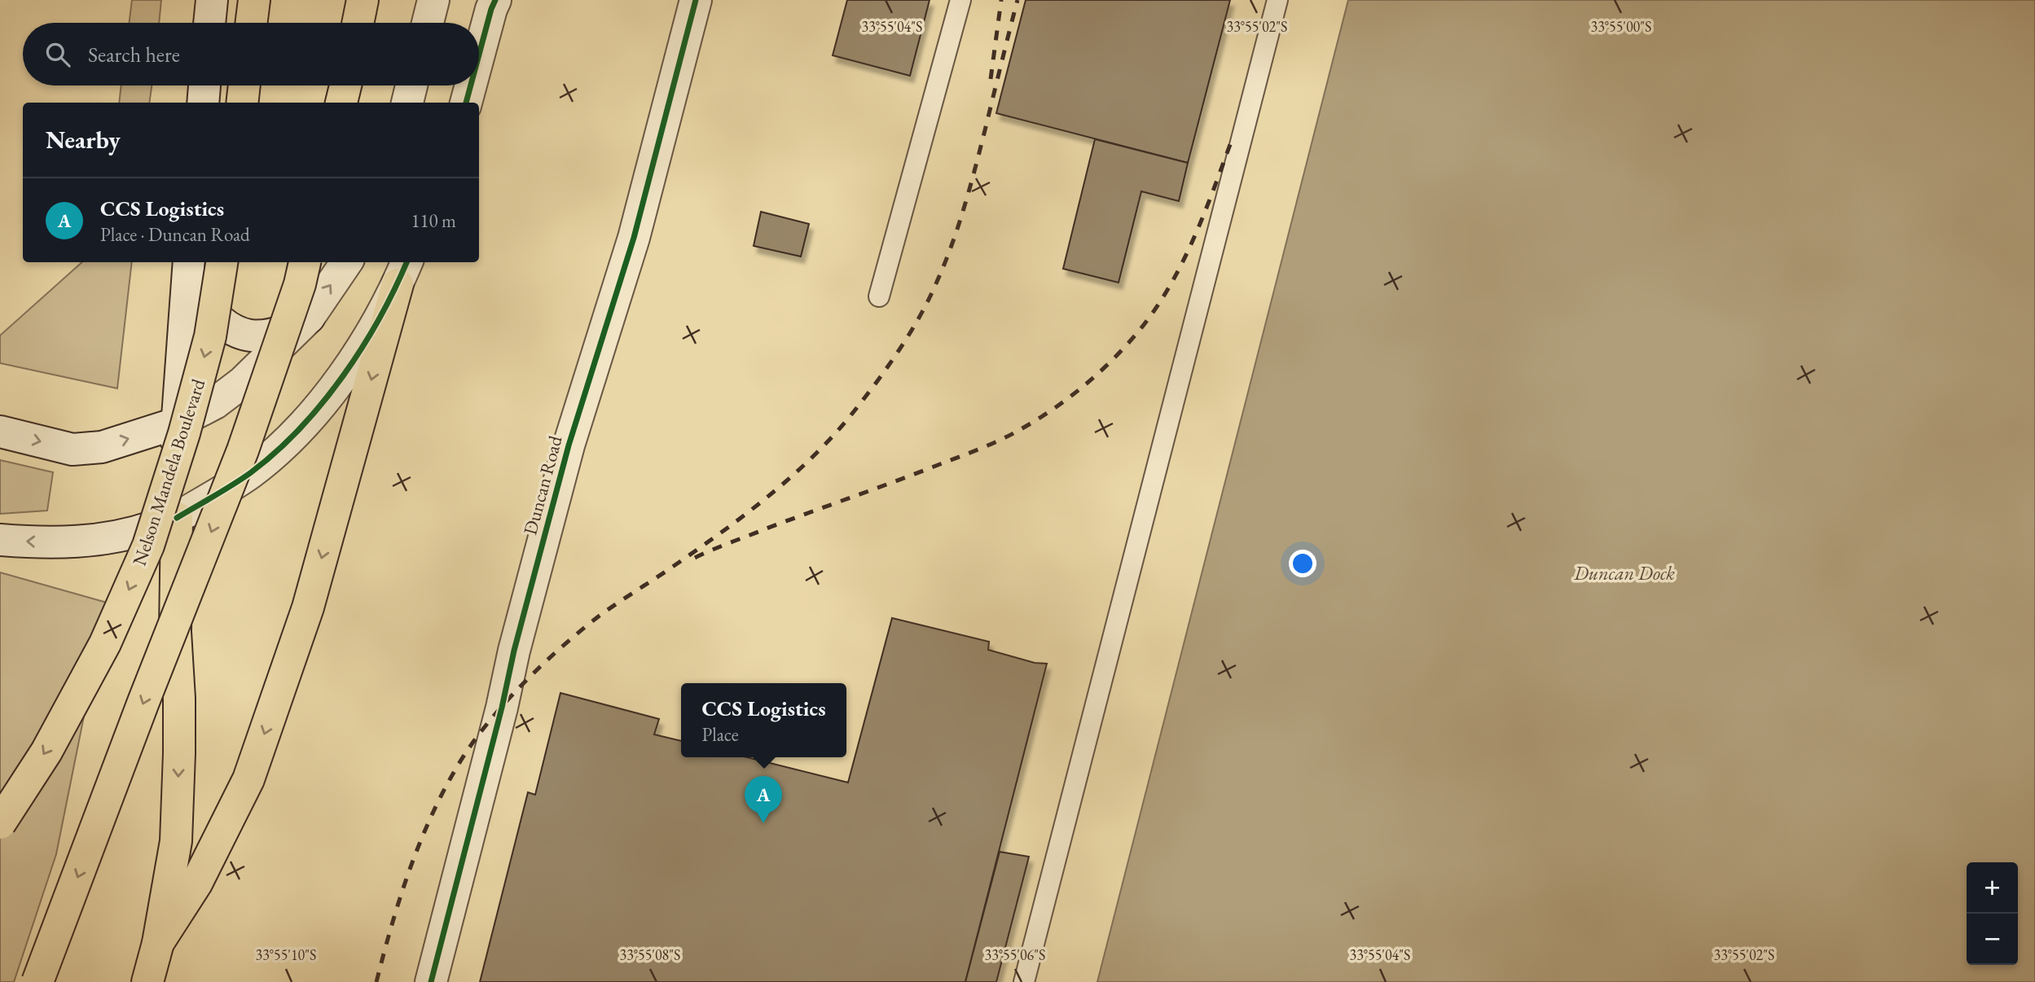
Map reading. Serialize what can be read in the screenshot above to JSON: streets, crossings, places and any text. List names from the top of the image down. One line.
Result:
{"streets":{"highway":["Nelson Mandela Boulevard"],"street":["Duncan Road"]},"water":["Duncan Dock"],"page":{"search":"Search here","heading":"Nearby","list":[{"mark":"A","name":"CCS Logistics","note":"Place · Duncan Road","value":"110 m"}],"popup":["CCS Logistics","Place"],"pins":"A","map_buttons":["+","−"]},"coordinates":["33°55'04\"S","33°55'02\"S","33°55'00\"S","33°55'10\"S","33°55'08\"S","33°55'06\"S"]}
